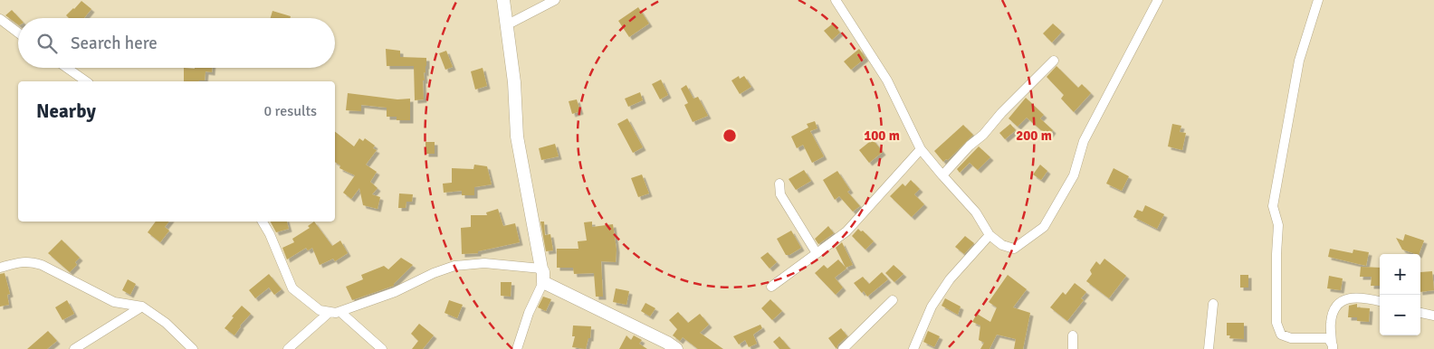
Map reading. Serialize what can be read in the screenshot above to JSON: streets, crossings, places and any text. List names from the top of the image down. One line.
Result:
{"page":{"search":"Search here","heading":["Nearby","0 results"],"map_buttons":["+","−"]},"rings":["100 m","200 m"]}
